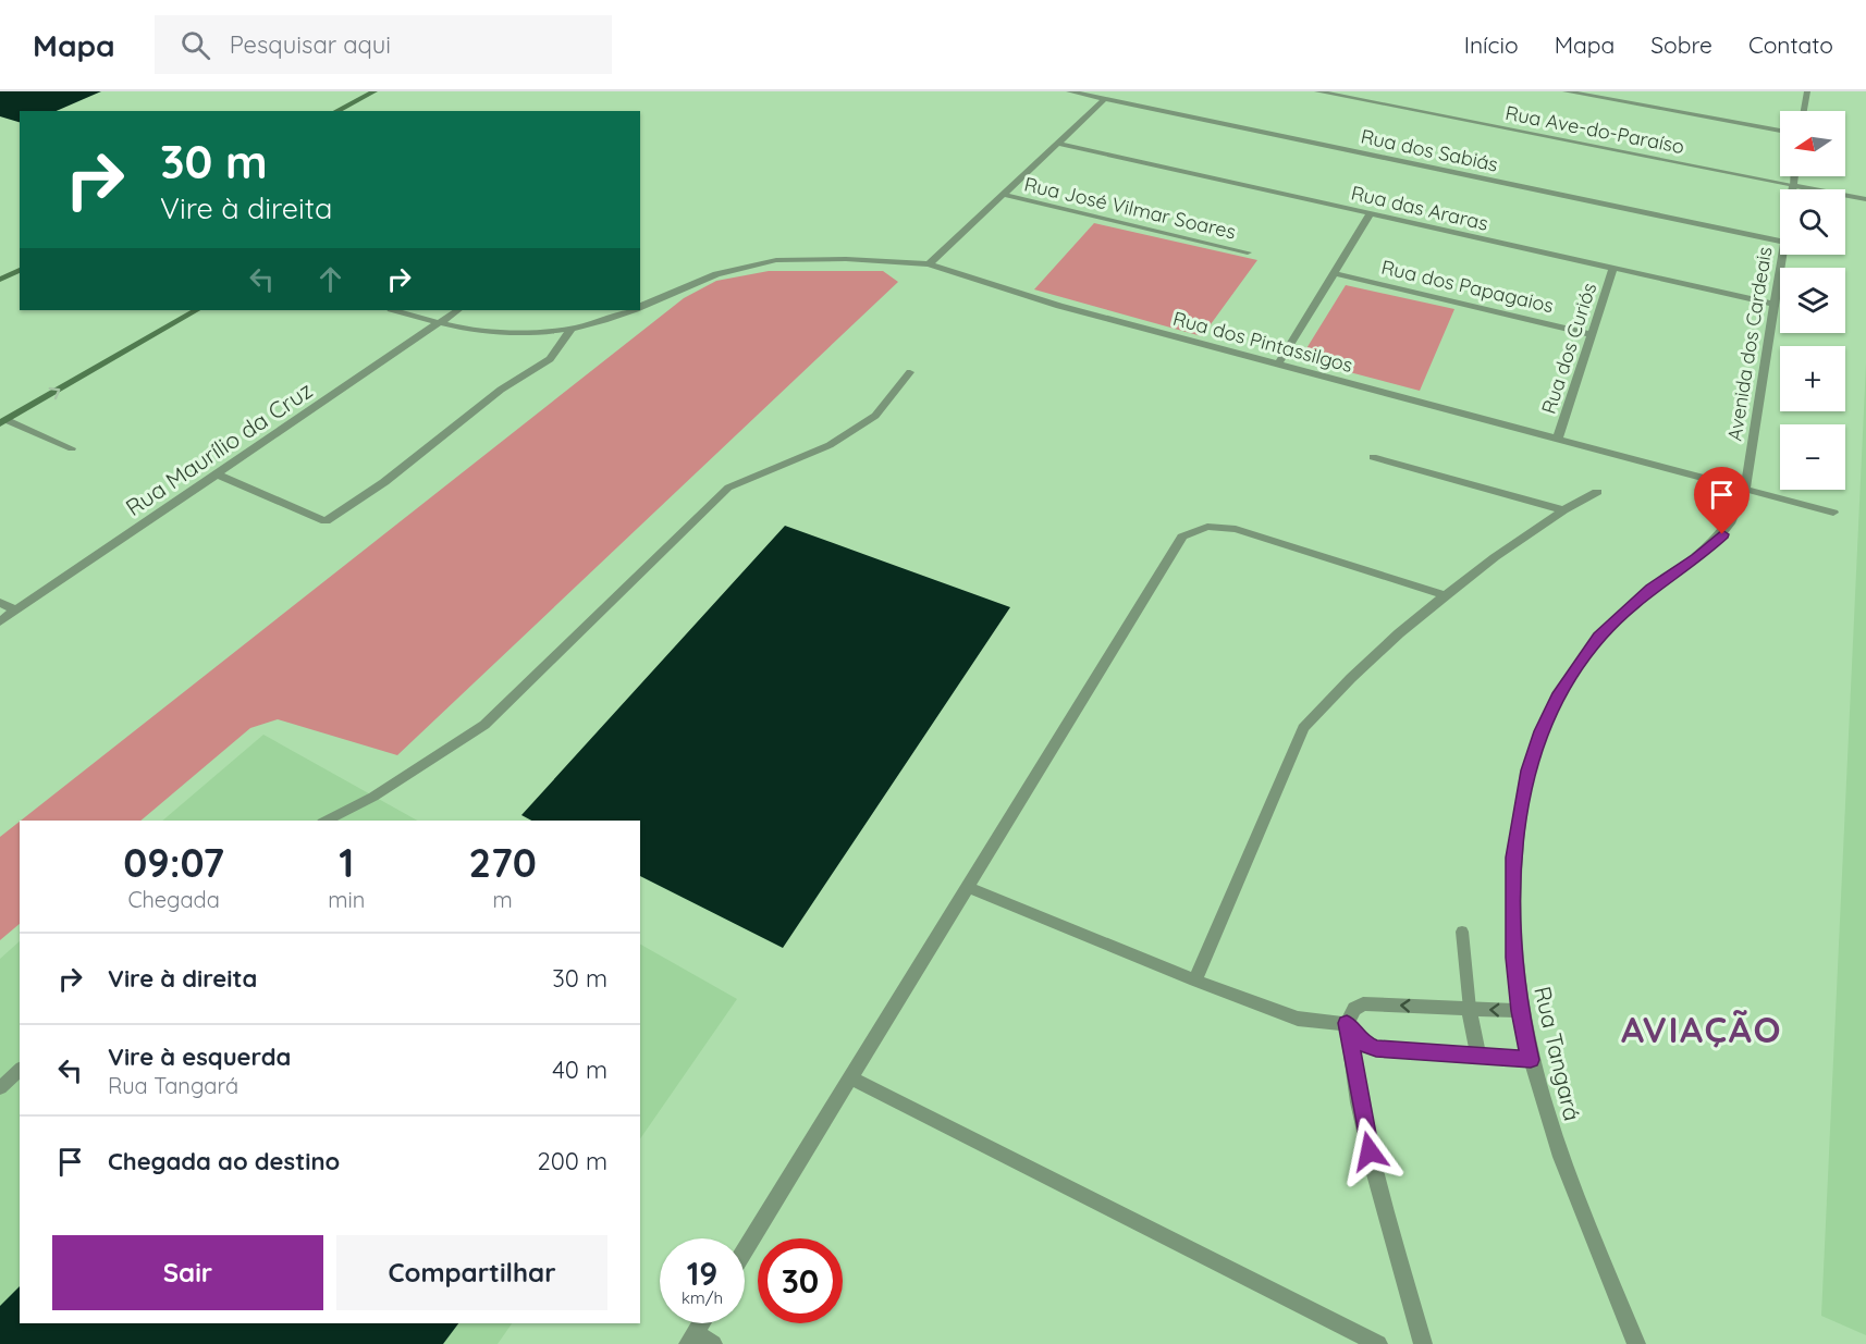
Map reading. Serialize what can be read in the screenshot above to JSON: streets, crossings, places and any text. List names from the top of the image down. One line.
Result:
{"streets":{"street":["Rua Ave-do-Paraíso","Rua dos Sabiás","Rua José Vilmar Soares","Rua das Araras","Rua dos Papagaios","Rua dos Pintassilgos","Avenida dos Cardeais","Rua dos Curiós","Rua Maurílio da Cruz","Rua Tangará"]},"crossings":[["Rua Ave-do-Paraíso","Avenida dos Cardeais"],["Rua das Araras","Avenida dos Cardeais"],["Rua das Araras","Rua dos Curiós"],["Rua dos Papagaios","Rua dos Curiós"],["Rua dos Pintassilgos","Avenida dos Cardeais"],["Rua dos Pintassilgos","Rua dos Curiós"],["Rua dos Pintassilgos","Rua Maurílio da Cruz"],["Rua dos Pintassilgos","Rua Tangará"],["Avenida dos Cardeais","Rua Tangará"]],"districts":["AVIAÇÃO"],"north":"left","page":{"header":"Mapa","search":"Pesquisar aqui","nav":["Início","Mapa","Sobre","Contato"],"map_buttons":["+","−"],"turn":["30 m","Vire à direita"],"eta":["09:07","Chegada","1","min","270","m"],"list":[{"name":"Vire à direita","value":"30 m"},{"name":"Vire à esquerda","note":"Rua Tangará","value":"40 m"},{"name":"Chegada ao destino","value":"200 m"}],"buttons":["Sair","Compartilhar"],"speed":"19 km/h","limit":"30"}}
